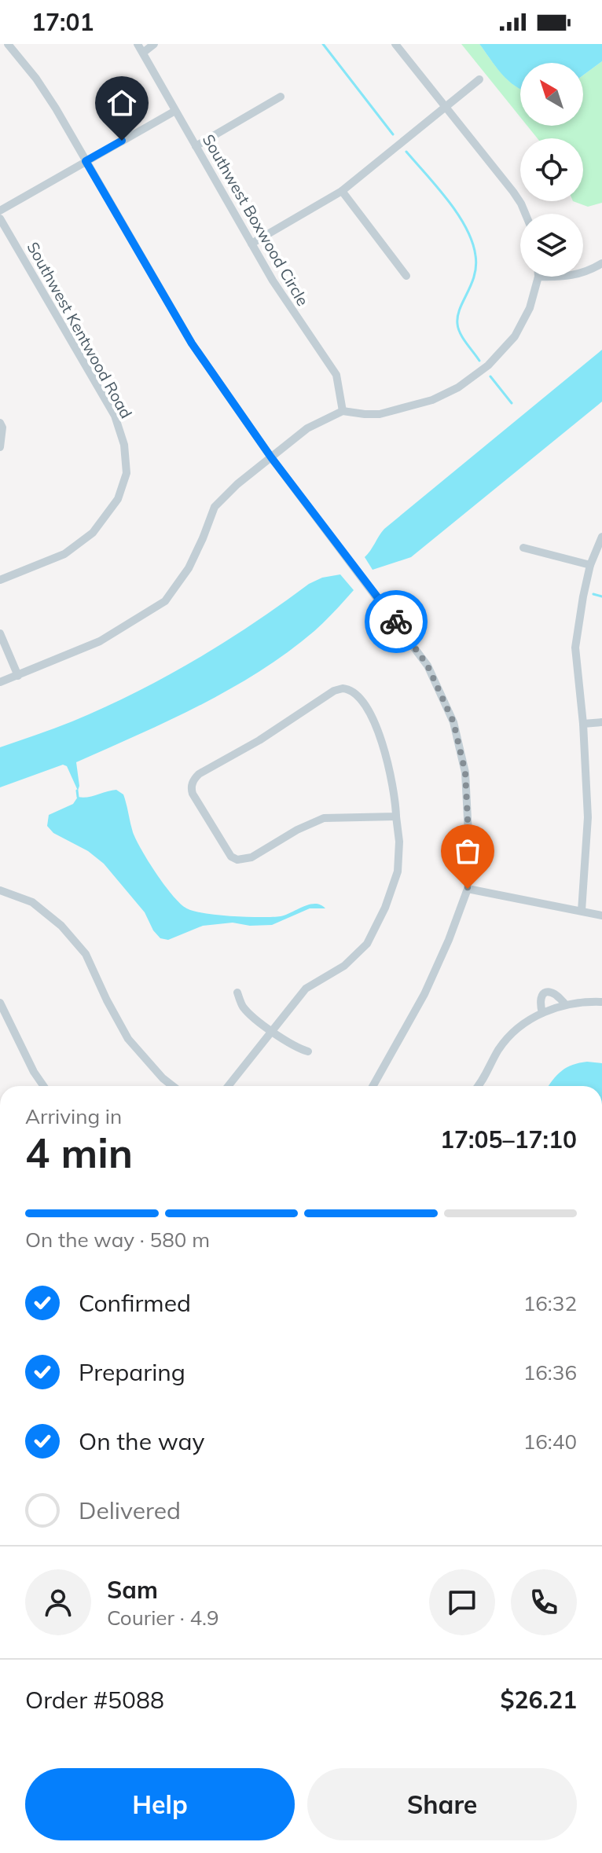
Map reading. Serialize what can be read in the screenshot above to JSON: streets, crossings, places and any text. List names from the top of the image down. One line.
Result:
{"streets":{"street":["Southwest Boxwood Circle","Southwest Kentwood Road"]},"north":"top left","page":{"status":"17:01","heading":["4 min","Arriving in","17:05–17:10"],"panel":["Sam","Courier · 4.9","Order #5088","$26.21"],"bar":"On the way · 580 m","list":[["Confirmed","16:32"],["Preparing","16:36"],["On the way","16:40"],"Delivered"],"buttons":["Help","Share"]}}
